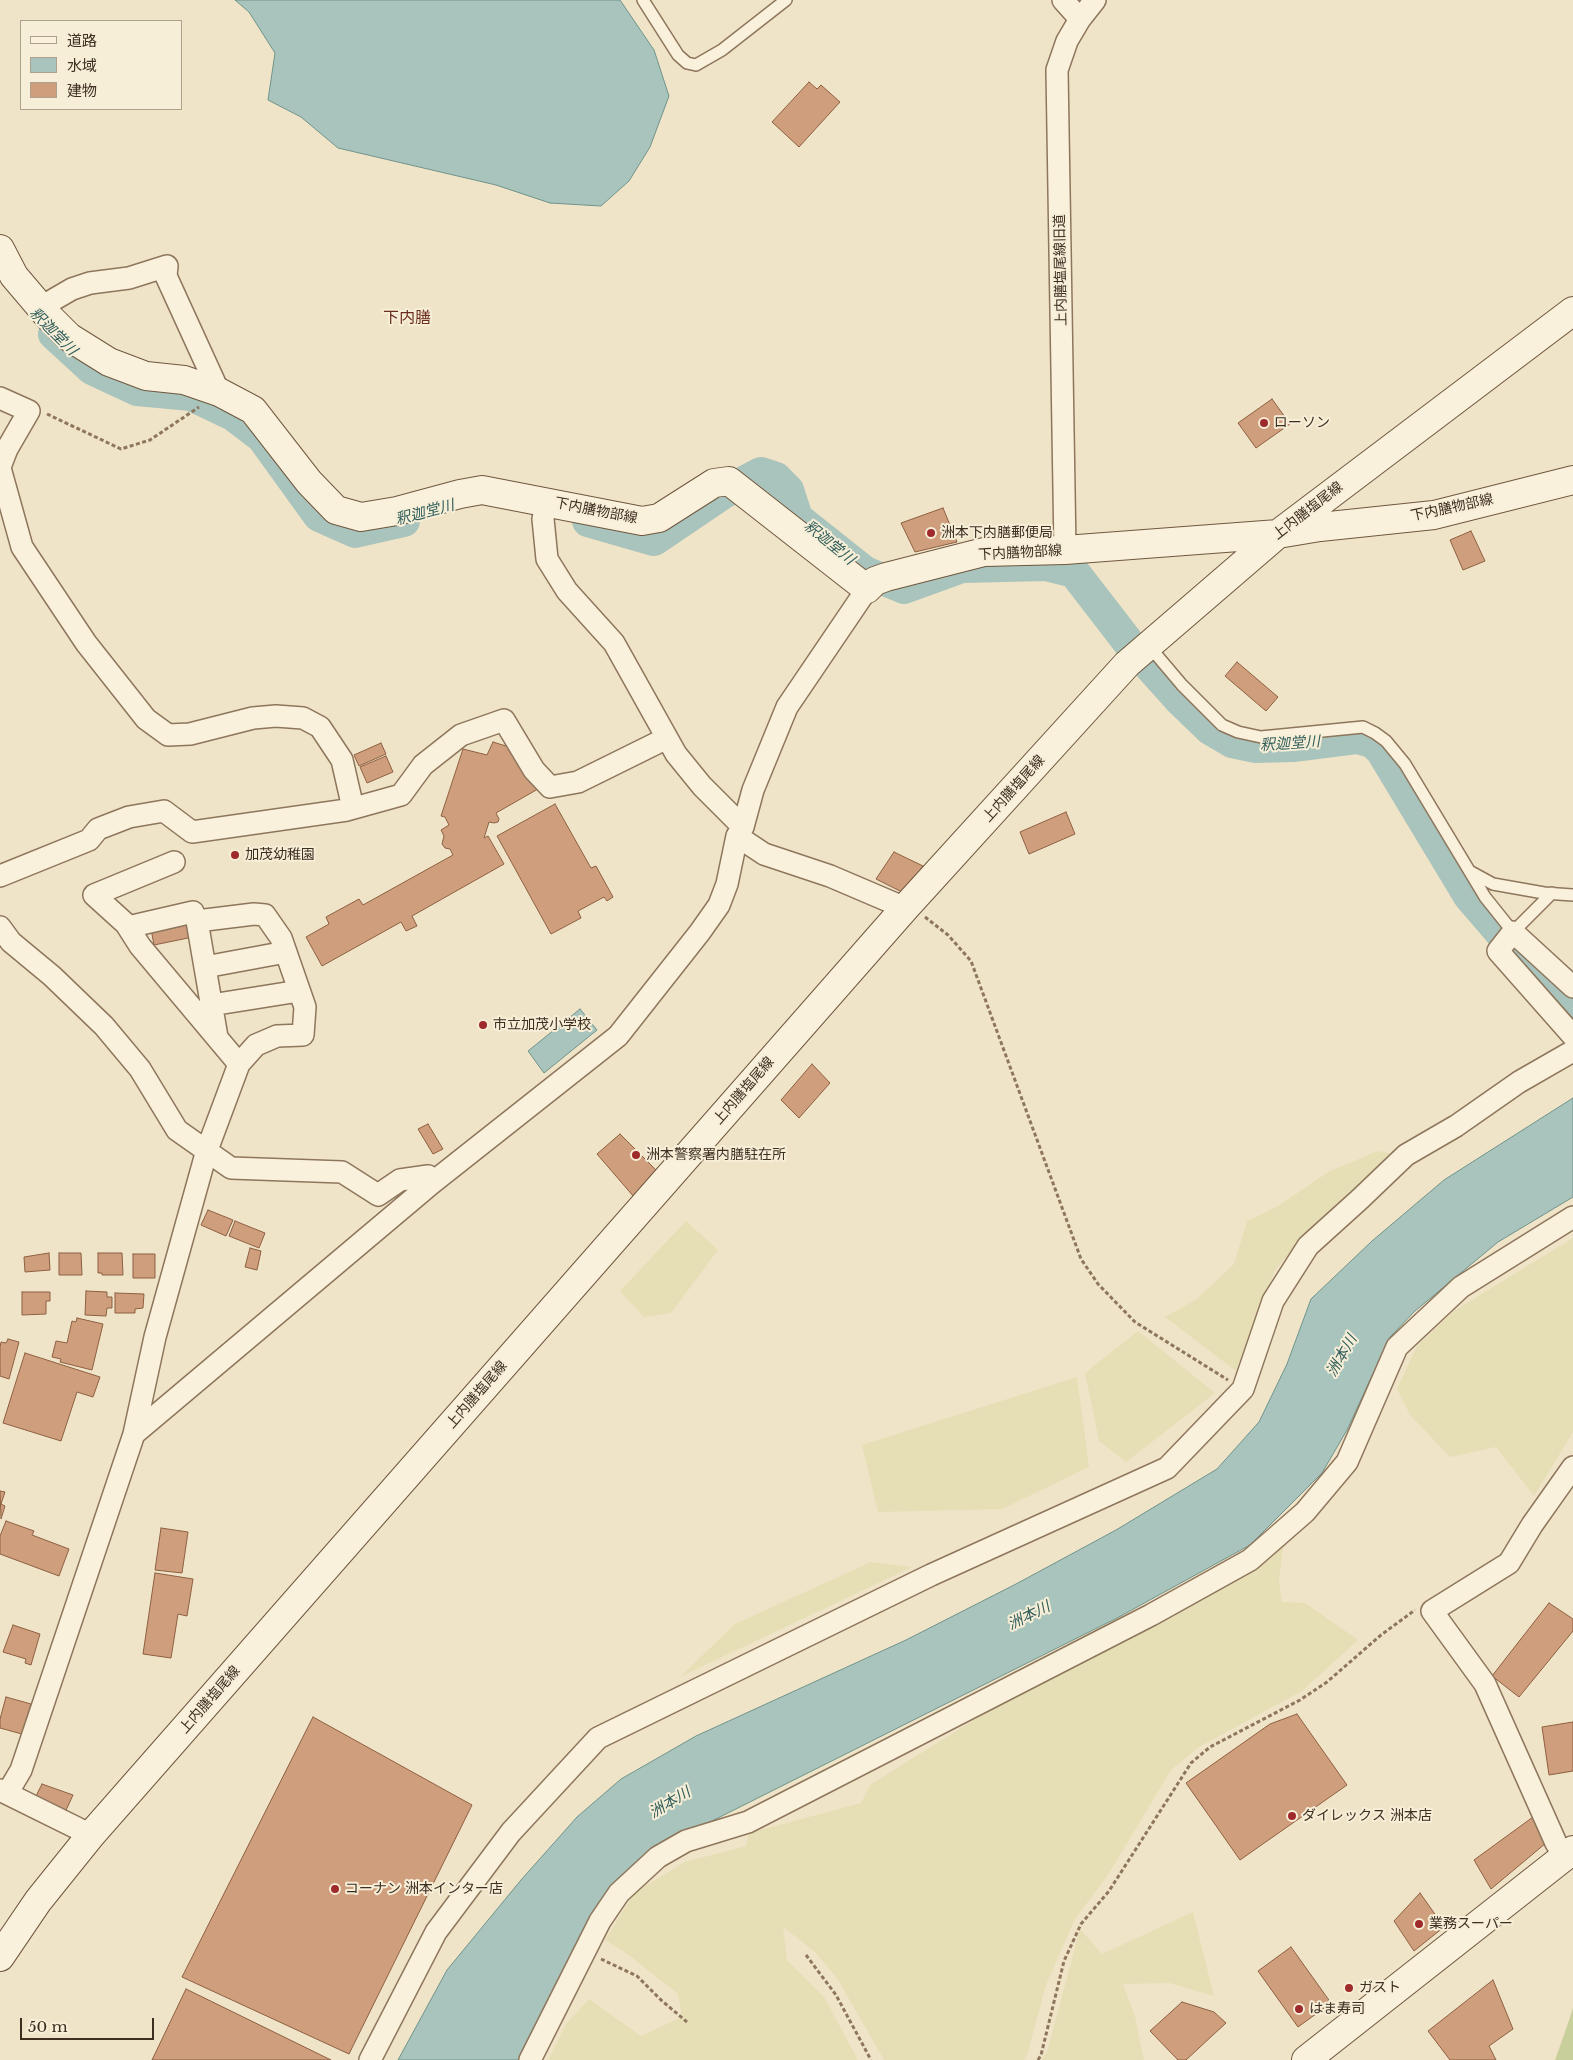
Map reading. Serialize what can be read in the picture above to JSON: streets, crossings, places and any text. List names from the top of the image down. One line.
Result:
{"streets":{"main road":["下内膳物部線","上内膳塩尾線"],"street":["上内膳塩尾線旧道"]},"crossings":[["上内膳塩尾線旧道","下内膳物部線"],["下内膳物部線","上内膳塩尾線"]],"districts":["下内膳"],"water":["釈迦堂川","洲本川"],"places":["ローソン","洲本下内膳郵便局","加茂幼稚園","市立加茂小学校","洲本警察署内膳駐在所","ダイレックス 洲本店","コーナン 洲本インター店","業務スーパー","ガスト","はま寿司"],"legend":["道路","水域","建物"],"scale_bar":"50 m"}
